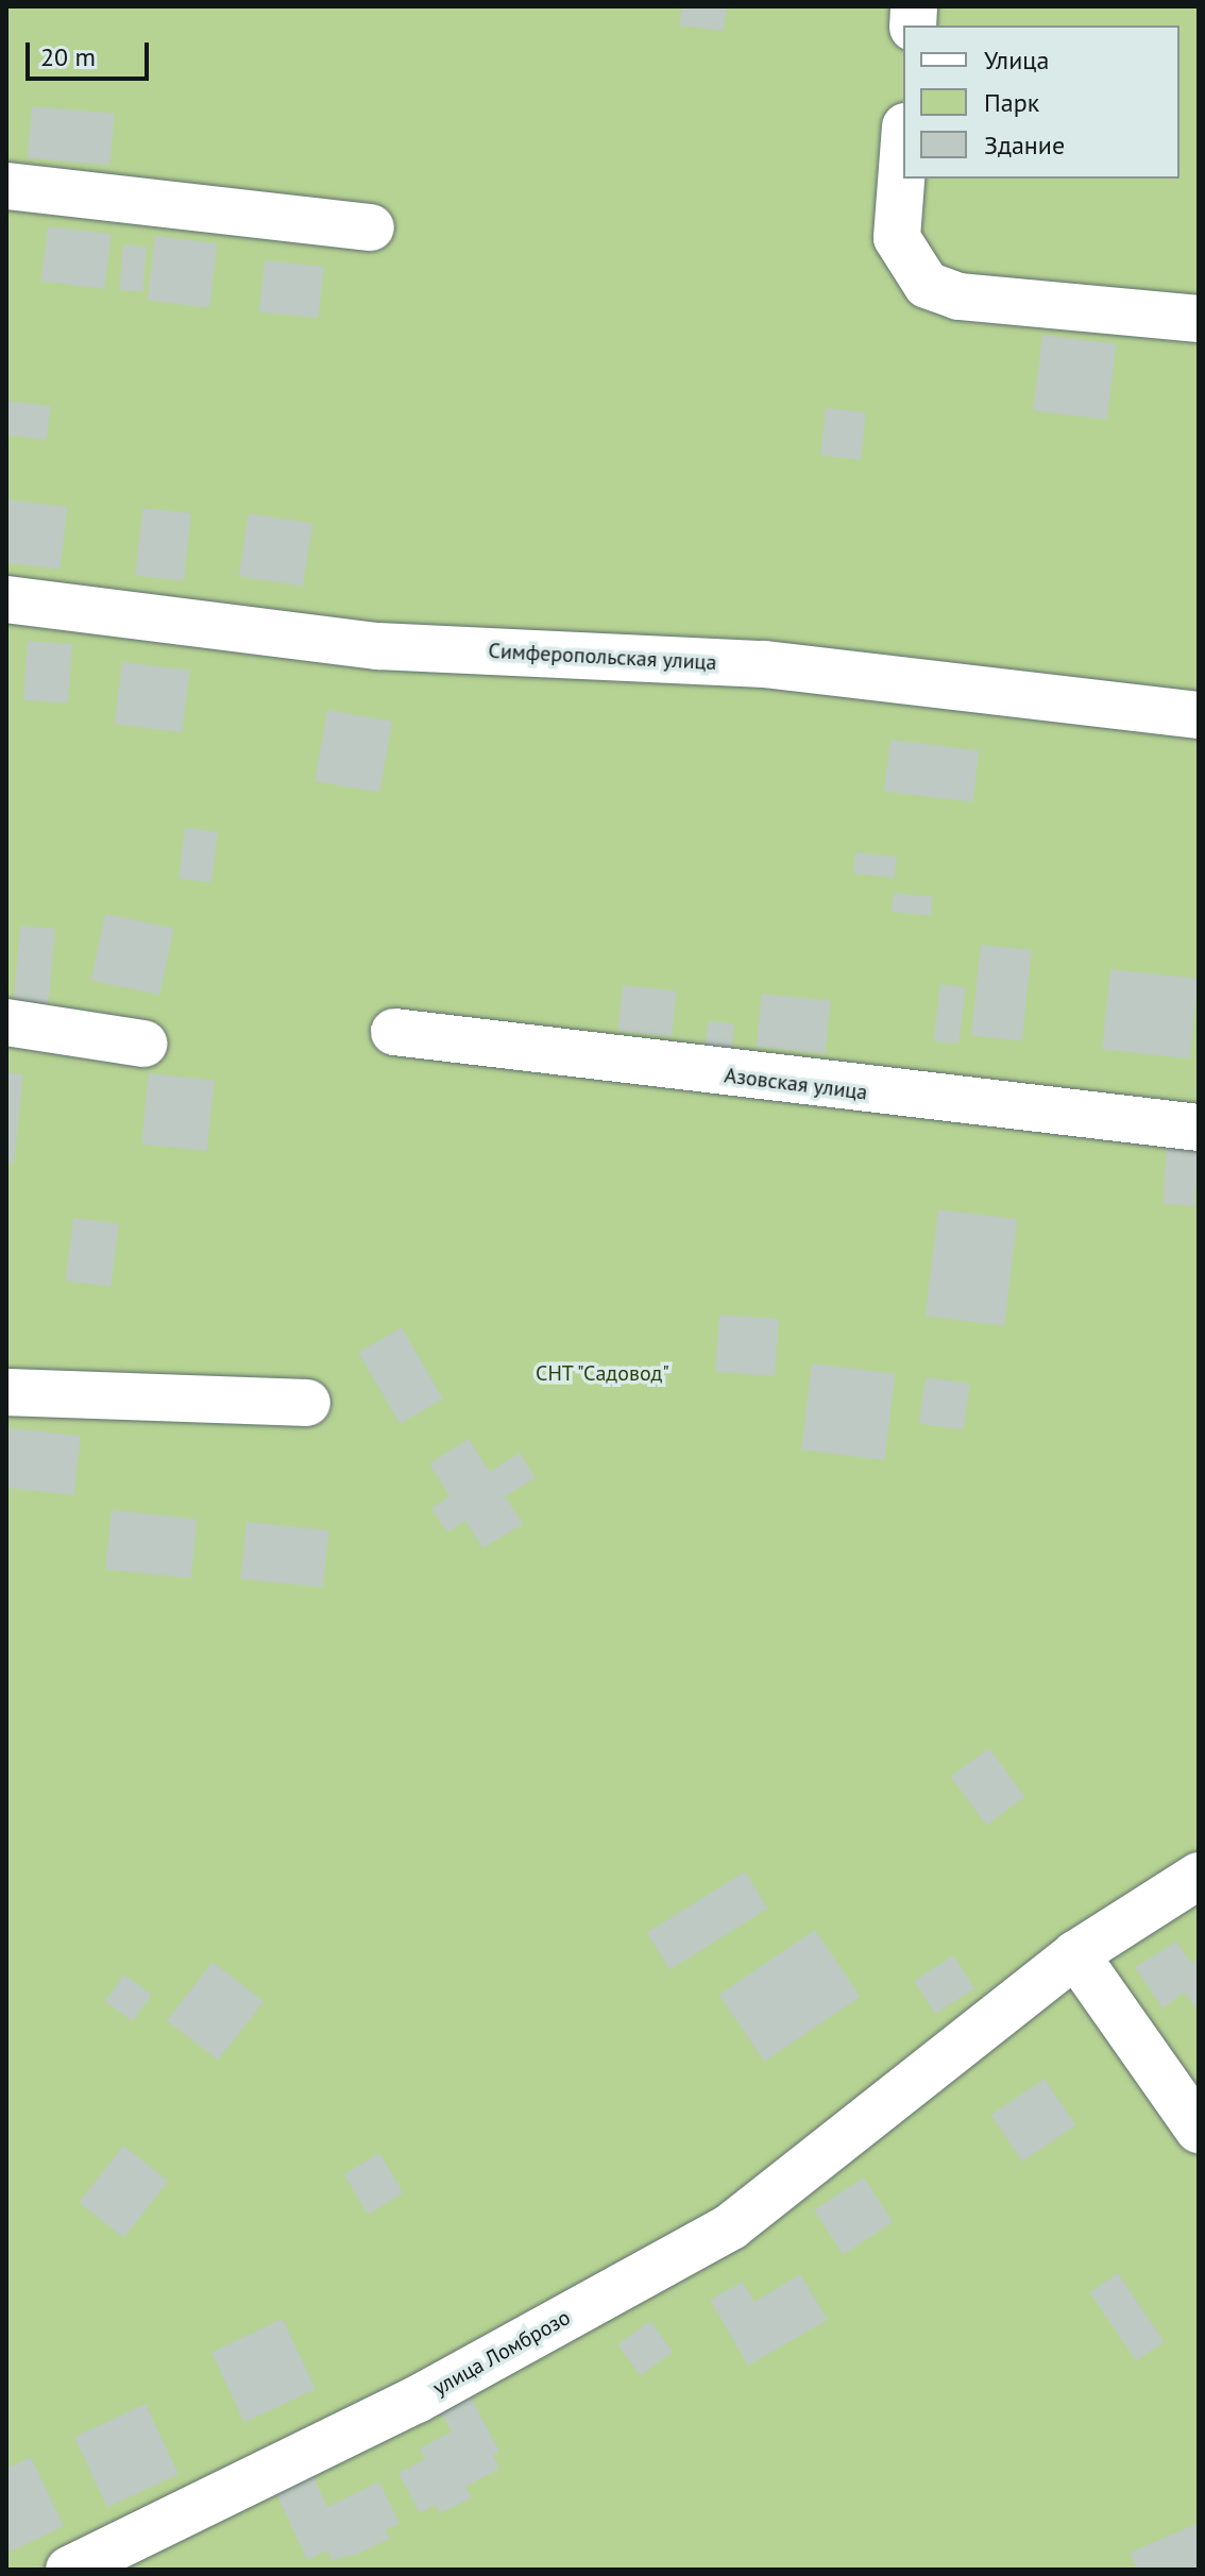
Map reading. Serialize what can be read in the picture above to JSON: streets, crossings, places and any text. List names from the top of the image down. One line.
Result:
{"streets":{"street":["Симферопольская улица","Азовская улица","улица Ломброзо"]},"parks":["СНТ \"Садовод\""],"legend":["Улица","Парк","Здание"],"scale_bar":"20 m"}
